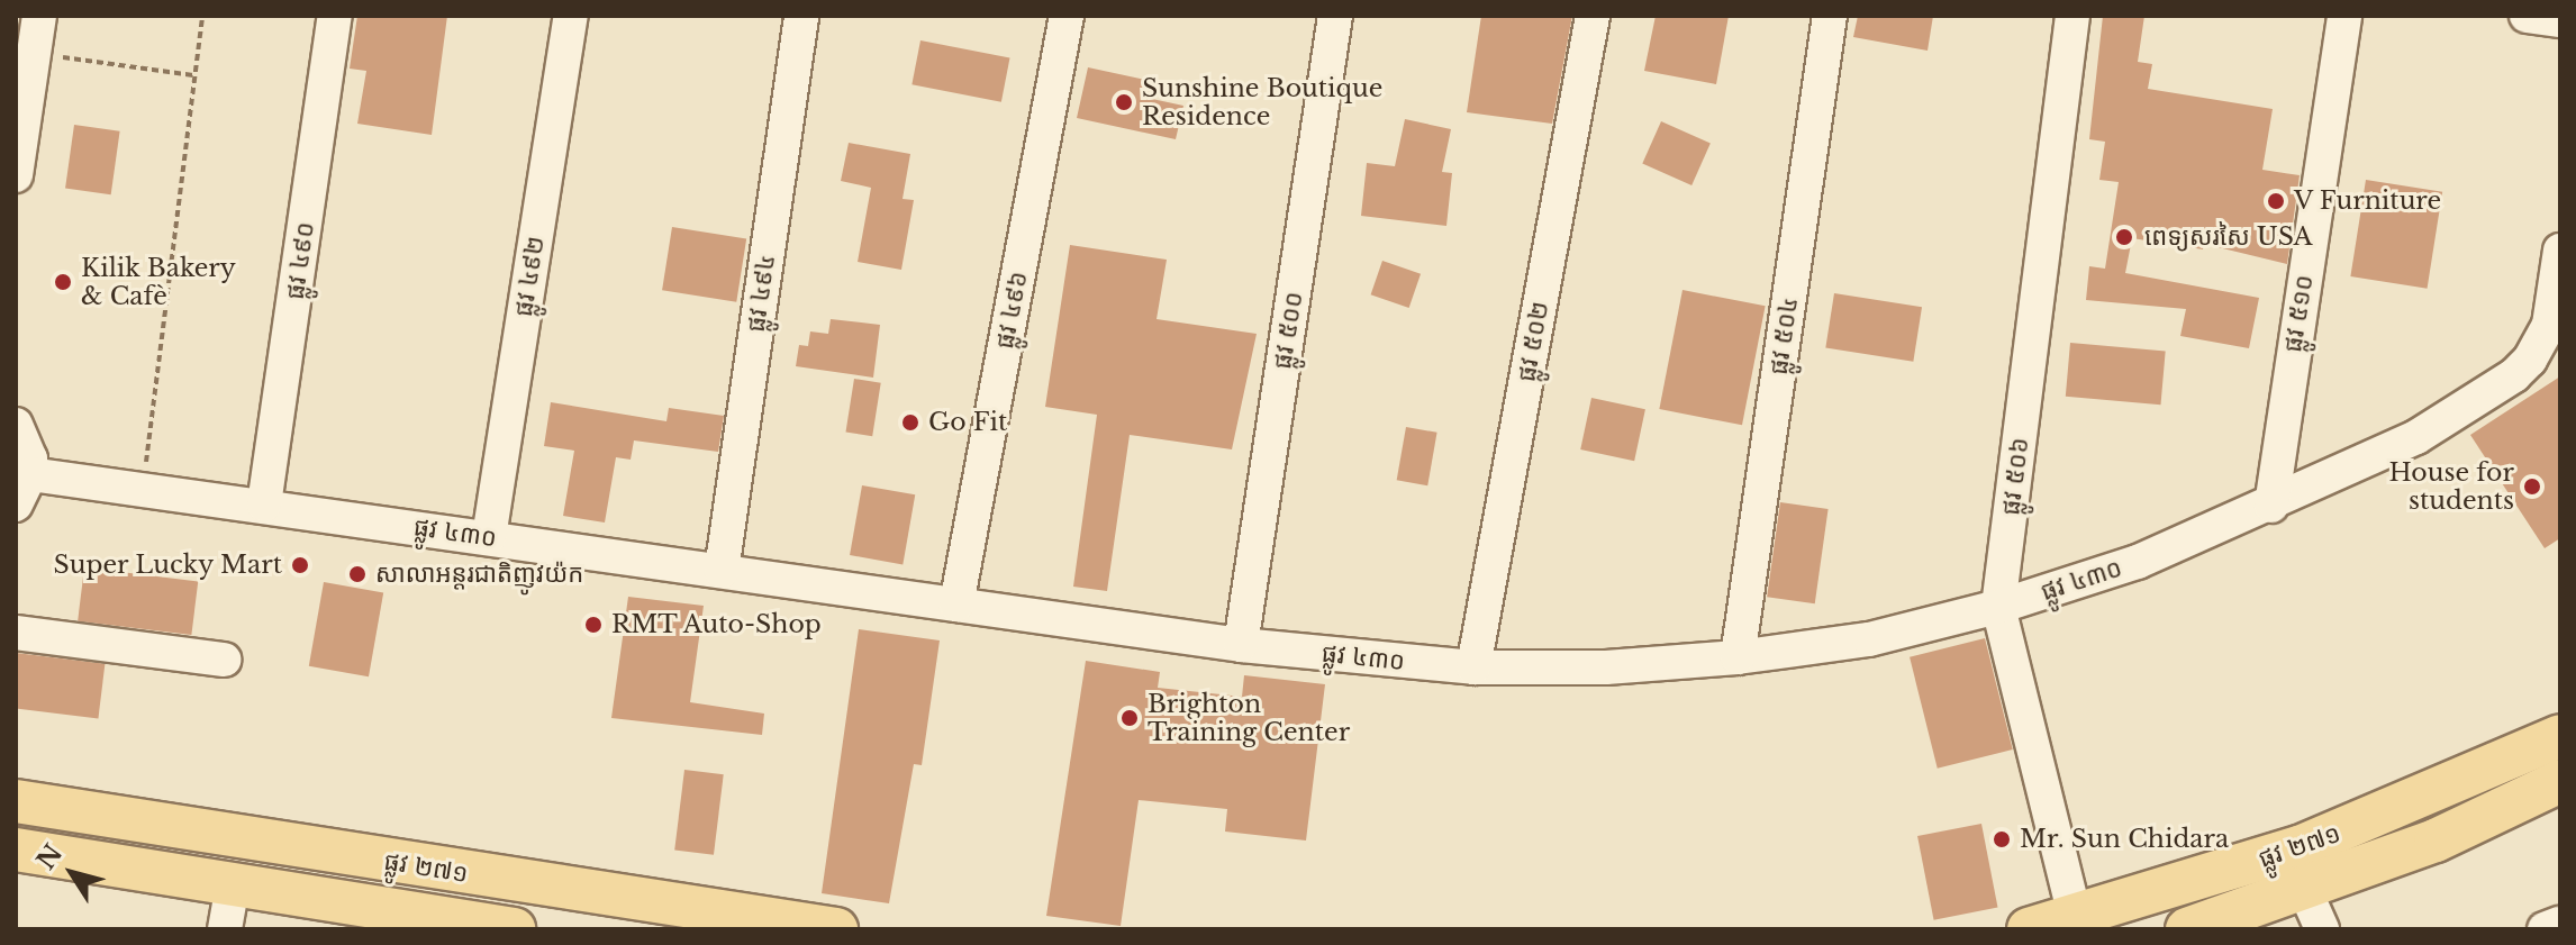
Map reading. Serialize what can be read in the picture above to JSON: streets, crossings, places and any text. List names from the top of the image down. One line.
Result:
{"streets":{"main road":["ផ្លូវ ២៧១"],"street":["ផ្លូវ ៤៩០","ផ្លូវ ៤៩២","ផ្លូវ ៤៩៤","ផ្លូវ ៤៩៦","ផ្លូវ ៥១០","ផ្លូវ ៥០០","ផ្លូវ ៥០៤","ផ្លូវ ៥០២","ផ្លូវ ៥០៦","ផ្លូវ ៤៣០"]},"crossings":[["ផ្លូវ ៤៩០","ផ្លូវ ៤៣០"],["ផ្លូវ ៤៩២","ផ្លូវ ៤៣០"],["ផ្លូវ ៤៩៤","ផ្លូវ ៤៣០"],["ផ្លូវ ៤៩៦","ផ្លូវ ៤៣០"],["ផ្លូវ ៥១០","ផ្លូវ ៤៣០"],["ផ្លូវ ៥០០","ផ្លូវ ៤៣០"],["ផ្លូវ ៥០៤","ផ្លូវ ៤៣០"],["ផ្លូវ ៥០២","ផ្លូវ ៤៣០"],["ផ្លូវ ៥០៦","ផ្លូវ ៤៣០"],["ផ្លូវ ៥០៦","ផ្លូវ ២៧១"]],"places":["Sunshine Boutique Residence","V Furniture","ពេទ្យសរសៃ USA","Kilik Bakery & Cafè","Go Fit","House for students","Super Lucky Mart","សាលាអន្តរជាតិញូវយ៉ក","RMT Auto-Shop","Brighton Training Center","Mr. Sun Chidara"],"north":"top left"}
